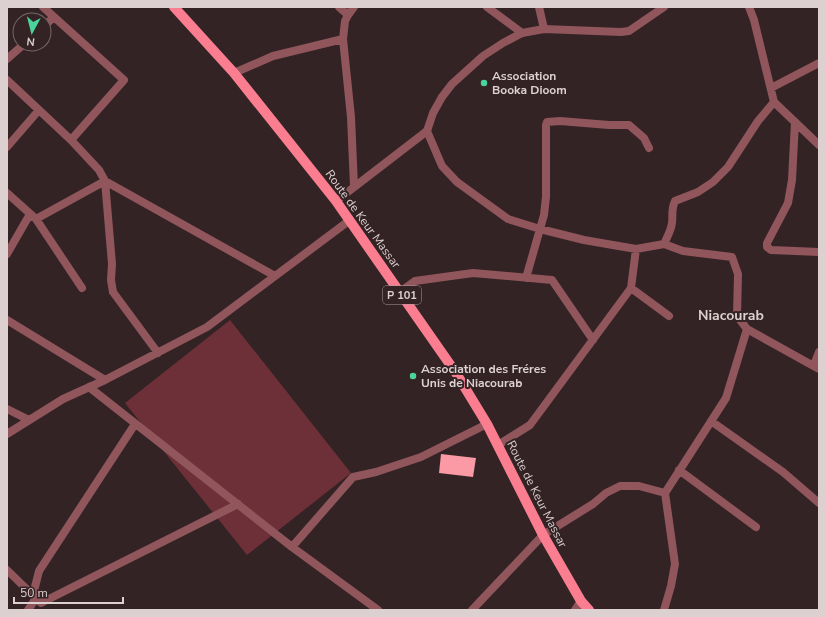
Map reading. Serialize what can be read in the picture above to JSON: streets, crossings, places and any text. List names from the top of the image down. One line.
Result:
{"streets":{"main road":["Route de Keur Massar","P 101"]},"districts":["Niacourab"],"places":["Association Booka Dioom","Association des Fréres Unis de Niacourab"],"scale_bar":"50 m","north":"bottom"}
